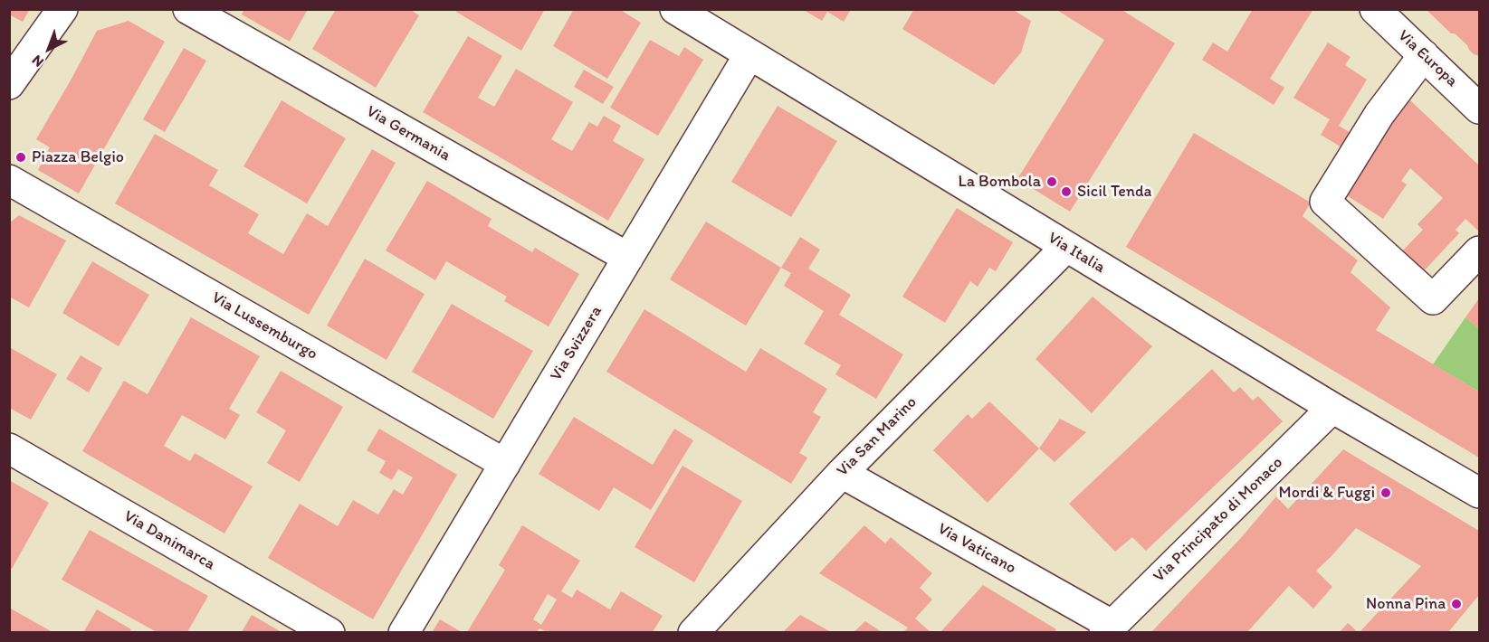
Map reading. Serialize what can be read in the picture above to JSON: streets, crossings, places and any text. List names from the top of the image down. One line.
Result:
{"streets":{"street":["Via Europa","Via Germania","Via Italia","Via Lussemburgo","Via Svizzera","Via San Marino","Via Principato di Monaco","Via Danimarca","Via Vaticano"]},"crossings":[["Via Germania","Via Svizzera"],["Via Italia","Via Svizzera"],["Via Italia","Via San Marino"],["Via Italia","Via Principato di Monaco"],["Via Lussemburgo","Via Svizzera"],["Via San Marino","Via Vaticano"],["Via Principato di Monaco","Via Vaticano"]],"places":["Piazza Belgio","La Bombola","Sicil Tenda","Mordi & Fuggi","Nonna Pina"],"north":"bottom left"}
